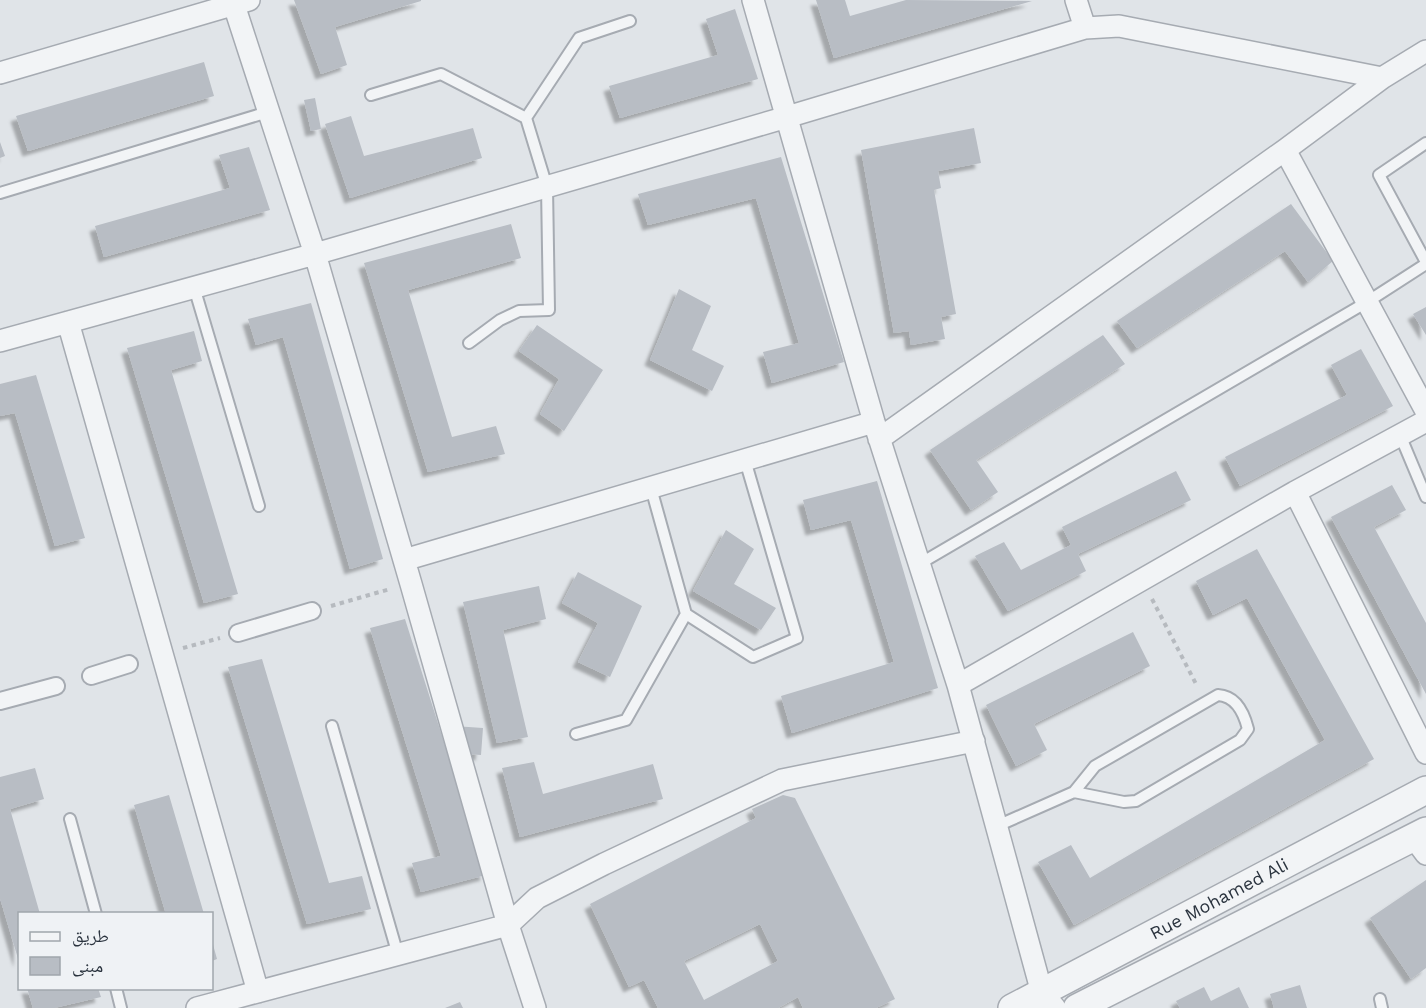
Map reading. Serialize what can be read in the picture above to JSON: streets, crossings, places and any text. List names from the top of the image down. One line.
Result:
{"streets":{"street":["Rue Mohamed Ali"]},"legend":["طريق","مبنى"]}
